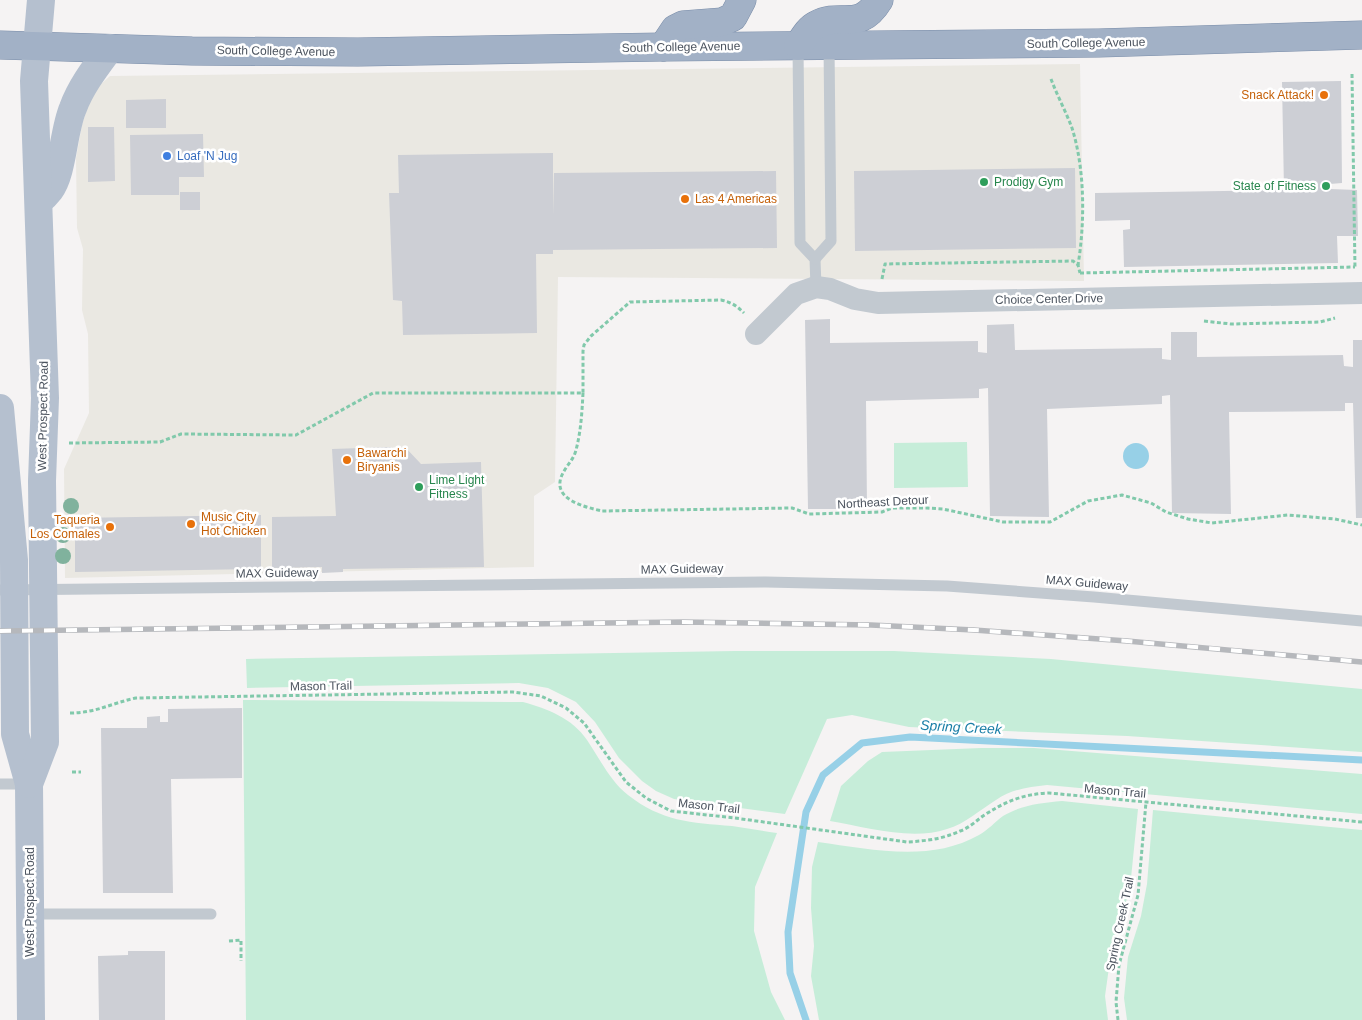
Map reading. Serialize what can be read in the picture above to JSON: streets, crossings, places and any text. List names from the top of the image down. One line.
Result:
{"streets":{"highway":["South College Avenue"],"main road":["West Prospect Road"],"street":["Choice Center Drive"],"lane":["MAX Guideway"],"path":["Northeast Detour","Mason Trail","Spring Creek Trail"]},"crossings":[["South College Avenue","West Prospect Road"],["West Prospect Road","MAX Guideway"],["Mason Trail","Spring Creek Trail"]],"water":["Spring Creek"],"places":["Snack Attack!","Loaf 'N Jug","Prodigy Gym","State of Fitness","Las 4 Americas","Bawarchi Biryanis","Lime Light Fitness","Music City Hot Chicken","Taqueria Los Comales"]}
